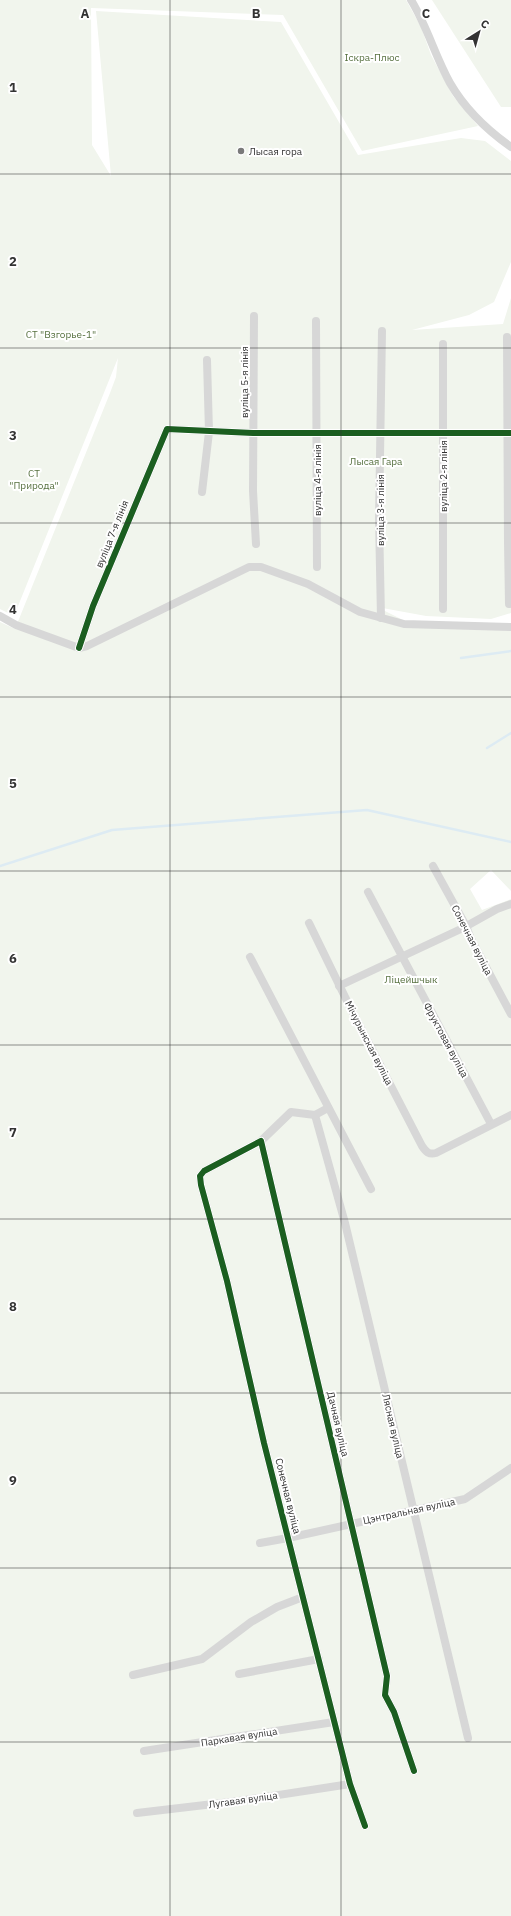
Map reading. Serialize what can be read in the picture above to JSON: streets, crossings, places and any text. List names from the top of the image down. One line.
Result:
{"streets":{"street":["вуліца 5-я лінія","вуліца 2-я лінія","вуліца 4-я лінія","вуліца 3-я лінія","вуліца 7-я лінія","Сонечная вуліца","Фруктовая вуліца","Мічурынская вуліца","Дачная вуліца","Лясная вуліца","Цэнтральная вуліца","Паркавая вуліца","Лугавая вуліца"]},"crossings":[["Сонечная вуліца","Дачная вуліца"],["Сонечная вуліца","Цэнтральная вуліца"],["Сонечная вуліца","Паркавая вуліца"],["Сонечная вуліца","Лугавая вуліца"],["Фруктовая вуліца","Мічурынская вуліца"],["Дачная вуліца","Цэнтральная вуліца"],["Лясная вуліца","Цэнтральная вуліца"]],"parks":["Іскра-Плюс","СТ \"Взгорье-1\"","Лысая Гара","СТ \"Природа\"","Ліцейшчык"],"places":["Лысая гора"],"north":"top right","grid":{"columns":["A","B","C"],"rows":["1","2","3","4","5","6","7","8","9"]}}
